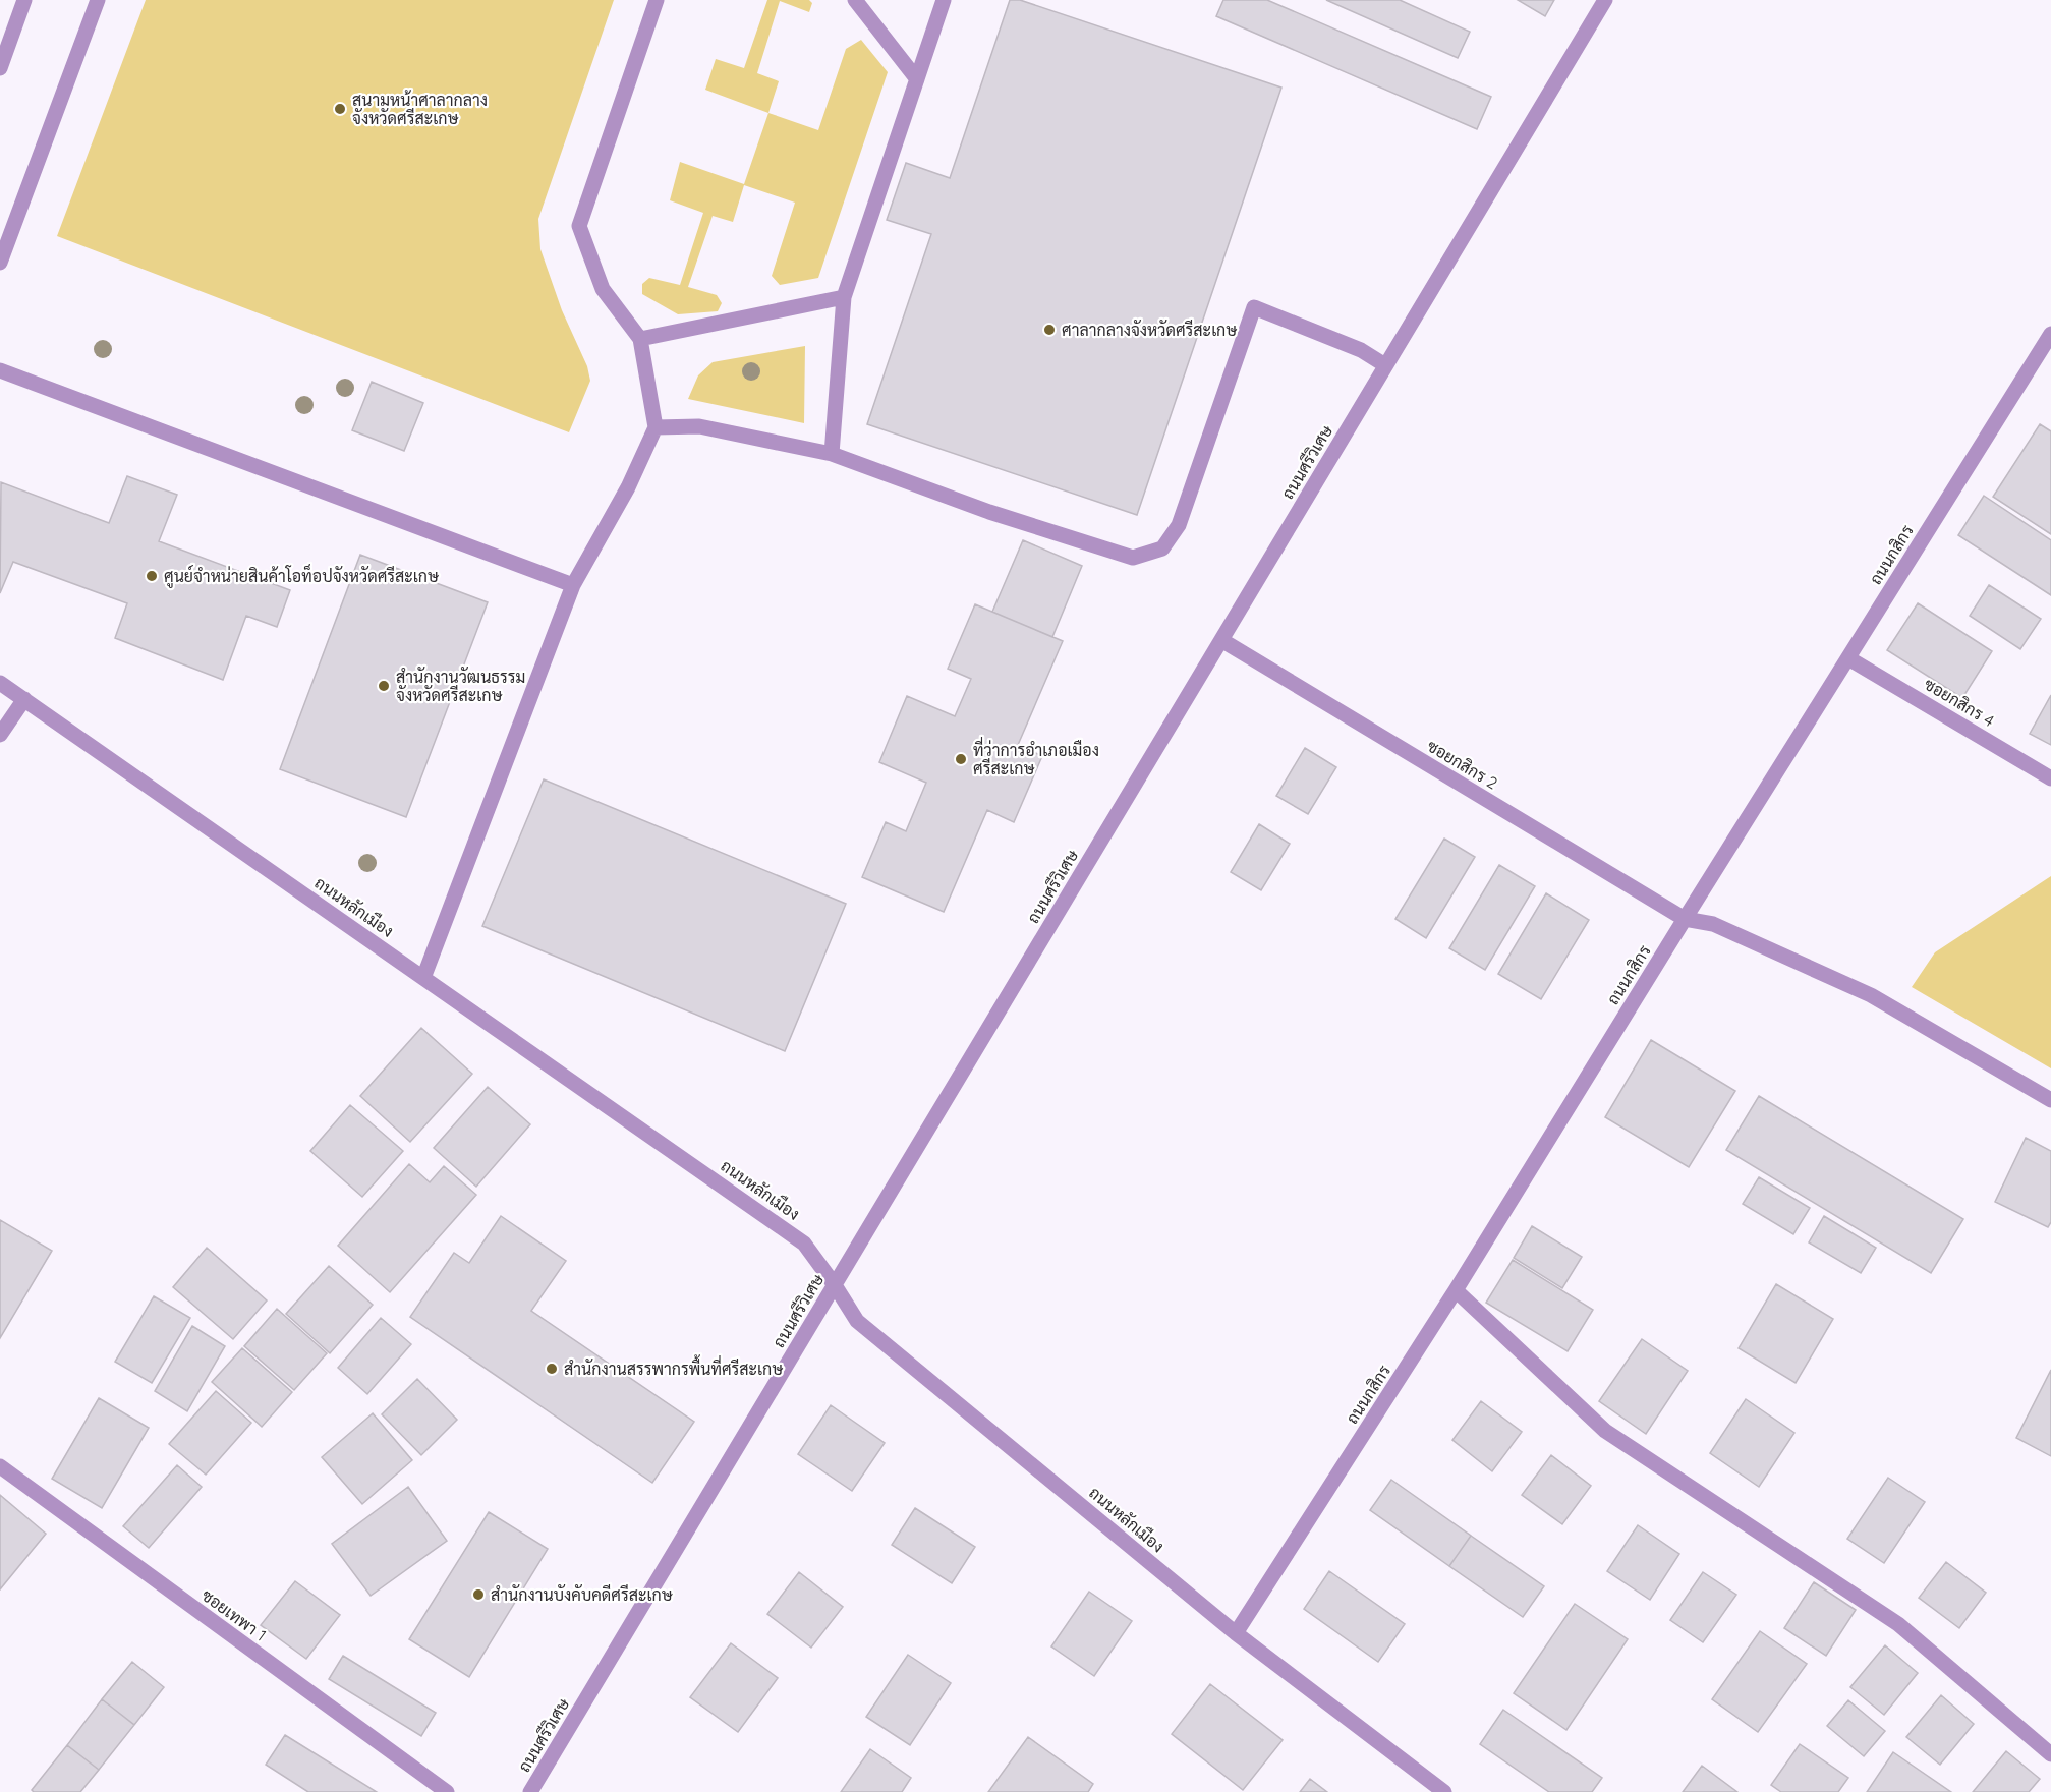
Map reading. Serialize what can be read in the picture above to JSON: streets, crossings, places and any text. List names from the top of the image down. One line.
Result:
{"streets":{"street":["ถนนศรีวิเศษ","ถนนกสิกร","ซอยกสิกร 4","ซอยกสิกร 2","ถนนหลักเมือง","ซอยเทพา 1"]},"crossings":[["ถนนศรีวิเศษ","ซอยกสิกร 2"],["ถนนศรีวิเศษ","ถนนหลักเมือง"],["ถนนกสิกร","ซอยกสิกร 4"],["ถนนกสิกร","ซอยกสิกร 2"],["ถนนกสิกร","ถนนหลักเมือง"]],"places":["สนามหน้าศาลากลาง จังหวัดศรีสะเกษ","ศาลากลางจังหวัดศรีสะเกษ","ศูนย์จำหน่ายสินค้าโอท็อปจังหวัดศรีสะเกษ","สำนักงานวัฒนธรรม จังหวัดศรีสะเกษ","ที่ว่าการอำเภอเมือง ศรีสะเกษ","สำนักงานสรรพากรพื้นที่ศรีสะเกษ","สำนักงานบังคับคดีศรีสะเกษ"]}
